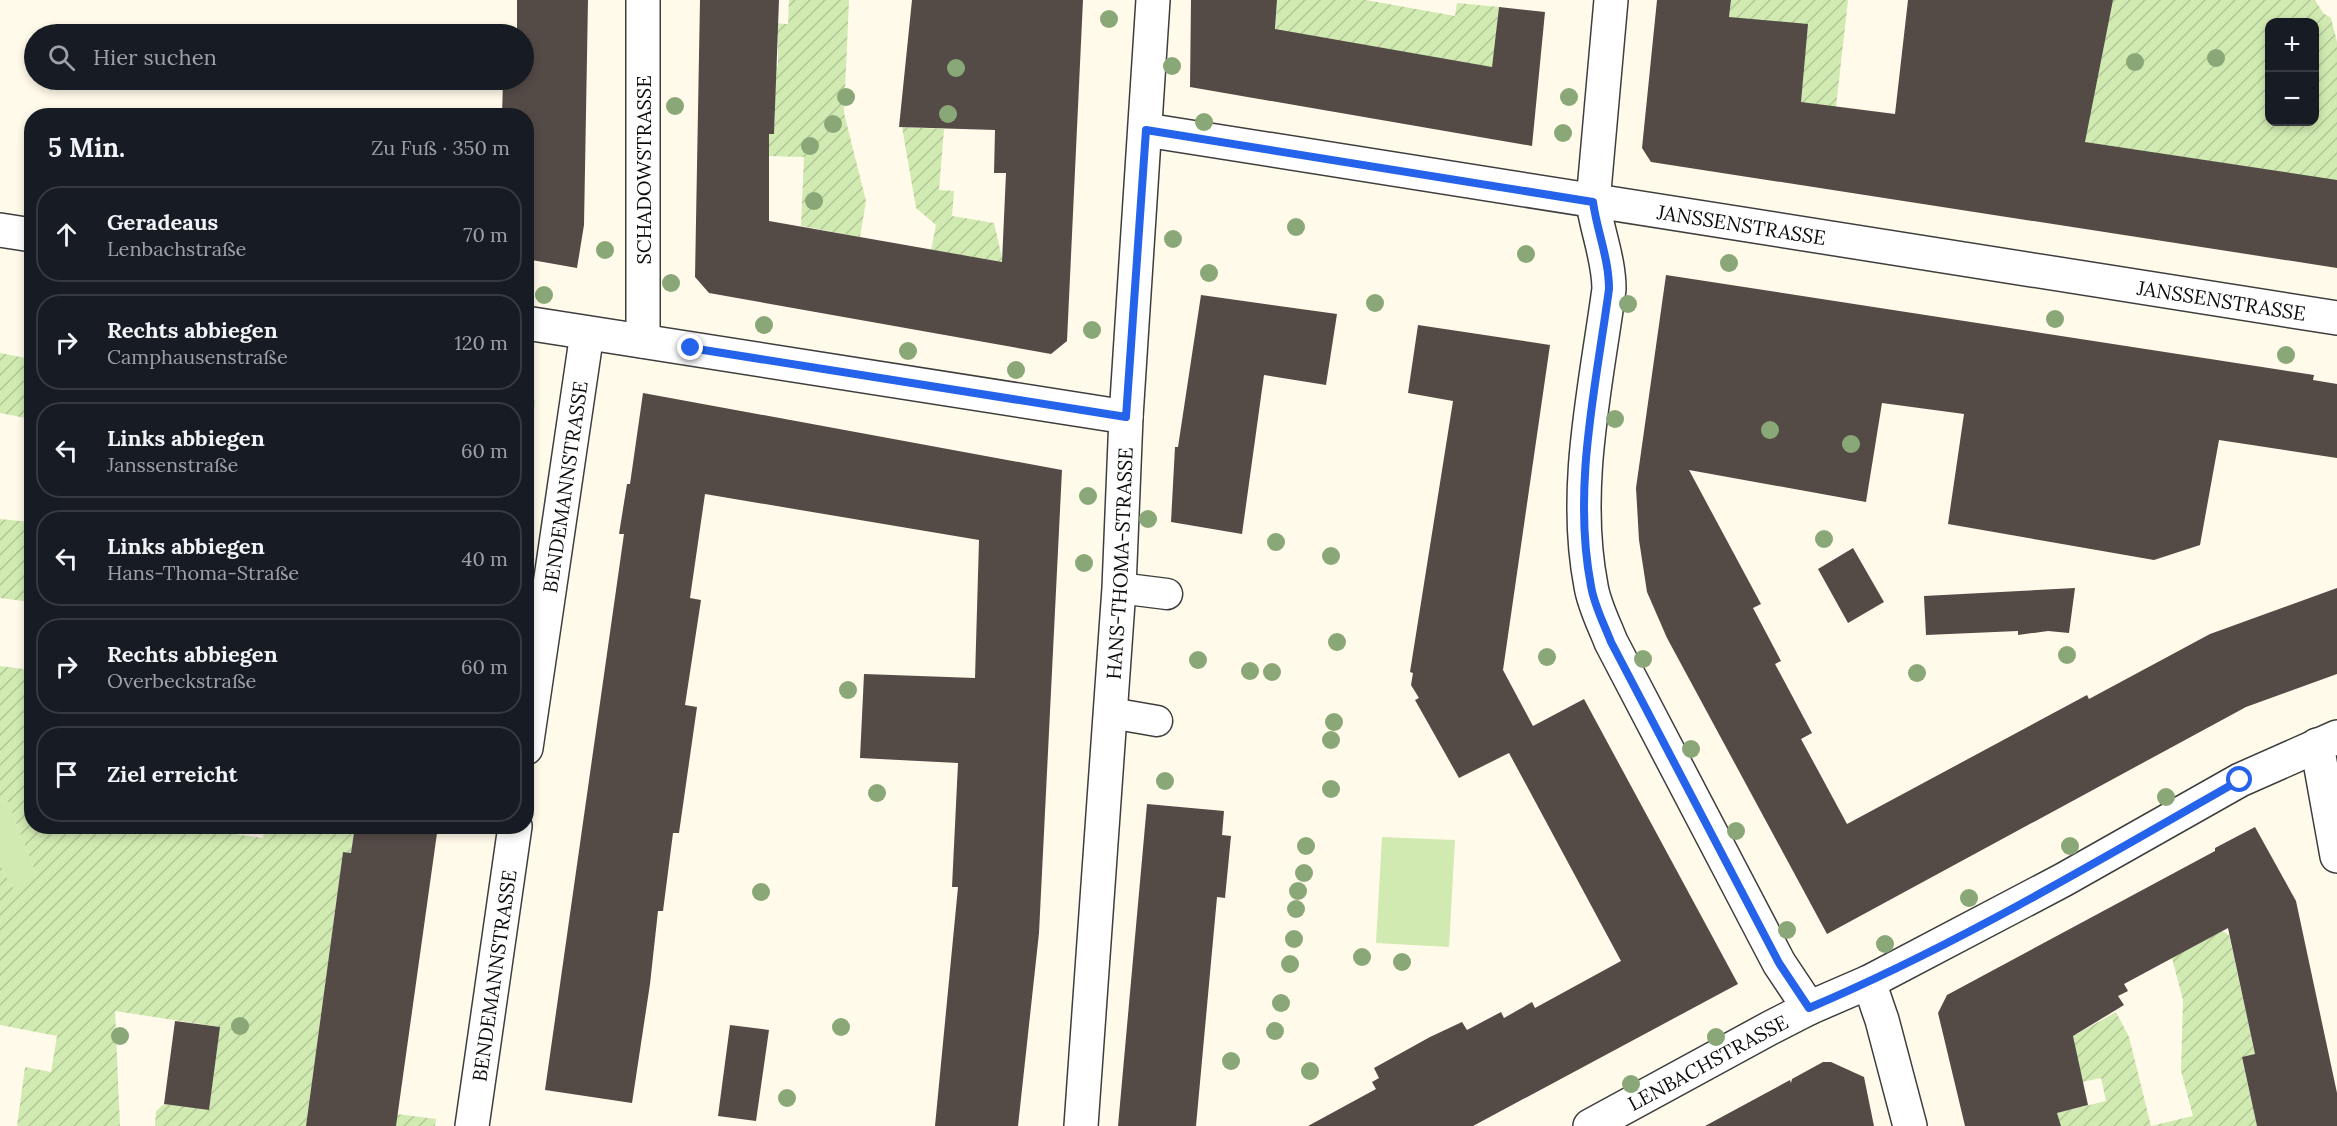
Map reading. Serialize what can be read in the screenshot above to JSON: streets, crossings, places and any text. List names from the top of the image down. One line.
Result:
{"streets":{"street":["SCHADOWSTRASSE","JANSSENSTRASSE","BENDEMANNSTRASSE","HANS-THOMA-STRASSE","LENBACHSTRASSE"]},"crossings":[["JANSSENSTRASSE","HANS-THOMA-STRASSE"]],"page":{"map_buttons":["+","−"],"search":"Hier suchen","heading":["5 Min.","Zu Fuß · 350 m"],"list":[["Geradeaus","Lenbachstraße","70 m"],["Rechts abbiegen","Camphausenstraße","120 m"],["Links abbiegen","Janssenstraße","60 m"],["Links abbiegen","Hans-Thoma-Straße","40 m"],["Rechts abbiegen","Overbeckstraße","60 m"],"Ziel erreicht"]}}
